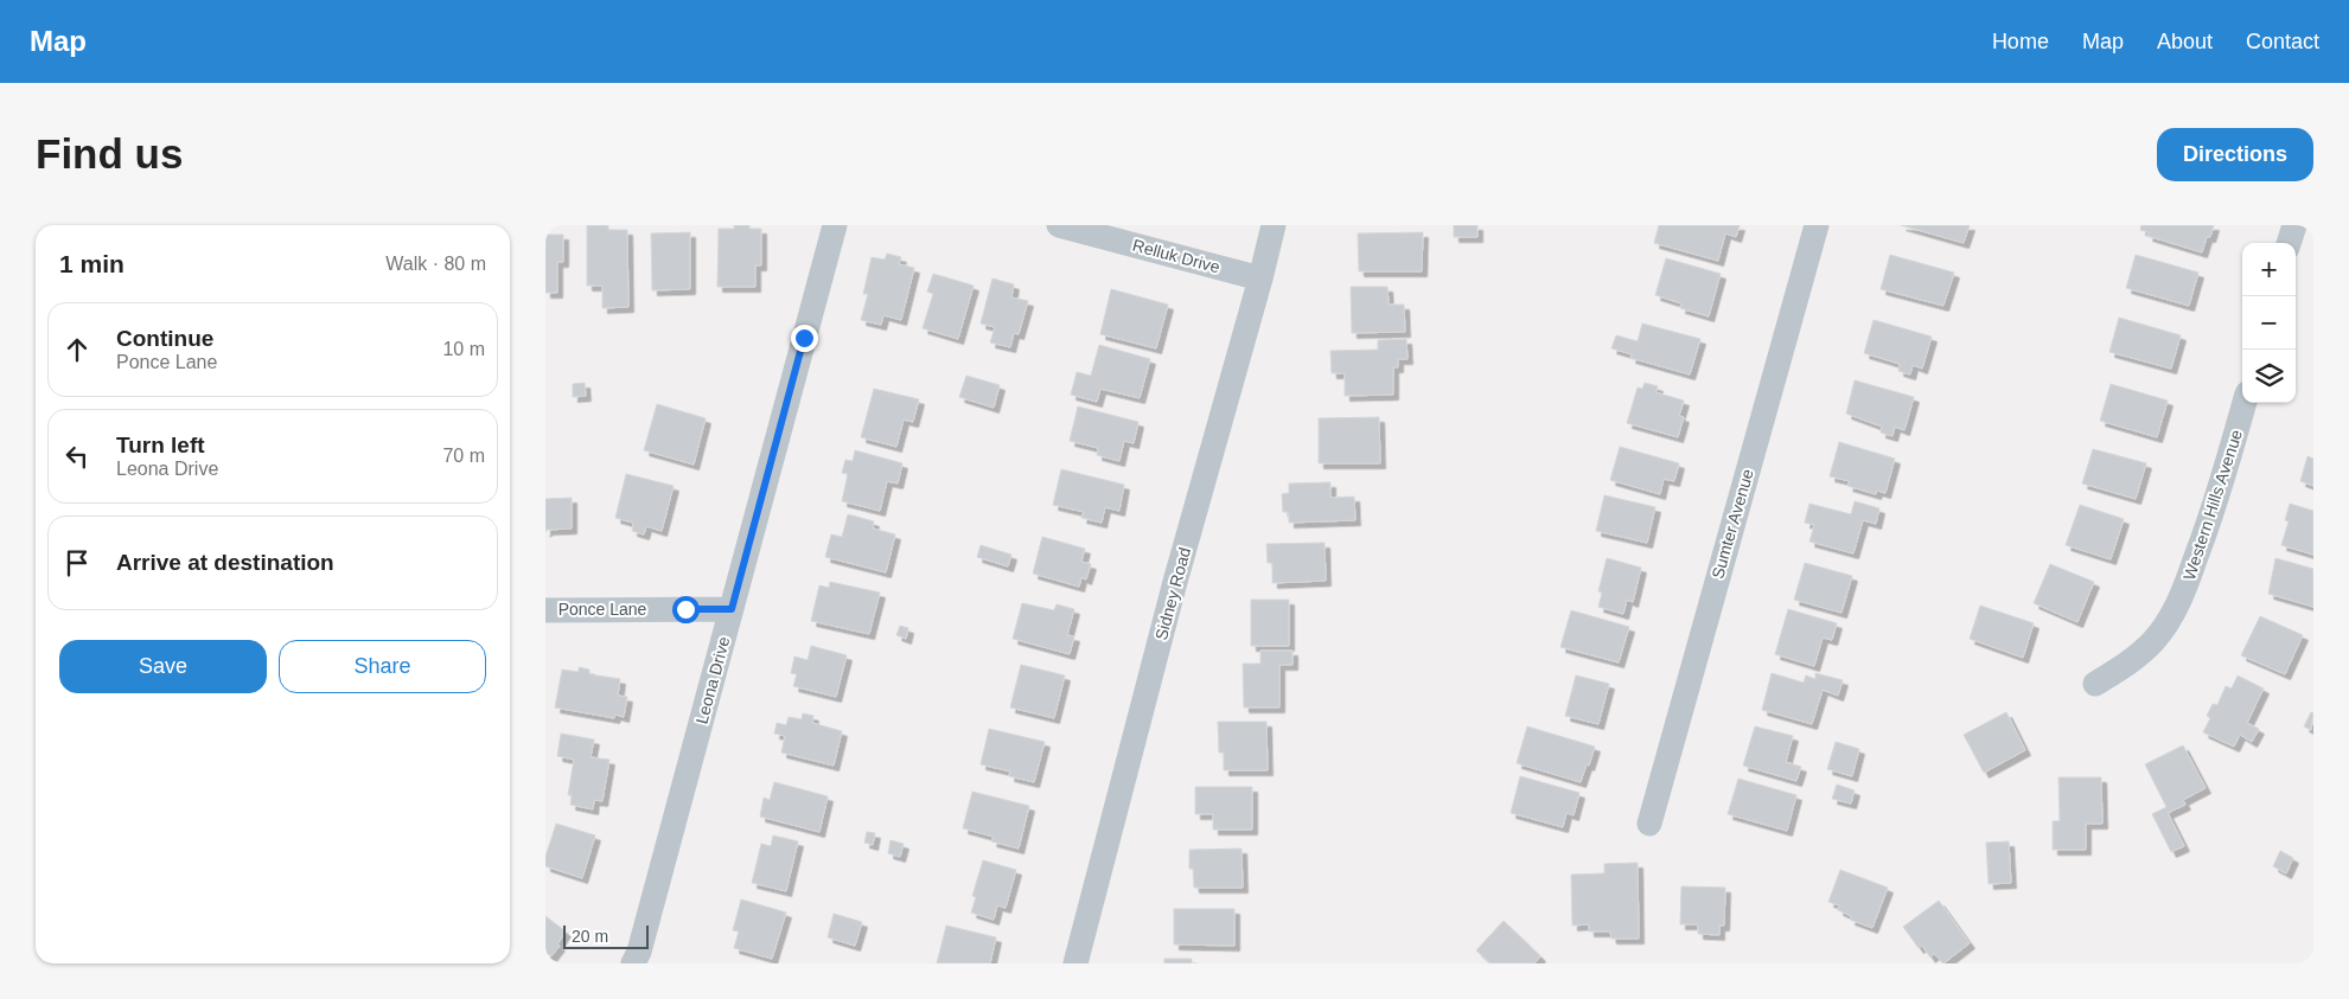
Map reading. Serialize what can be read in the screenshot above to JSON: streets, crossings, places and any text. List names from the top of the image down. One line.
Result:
{"streets":{"street":["Relluk Drive","Western Hills Avenue","Sumter Avenue","Sidney Road","Ponce Lane","Leona Drive"]},"crossings":[["Relluk Drive","Sidney Road"],["Ponce Lane","Leona Drive"]],"scale_bar":"20 m","page":{"header":"Map","nav":["Home","Map","About","Contact"],"buttons":["Directions",["Save","Share"]],"title":"Find us","heading":["1 min","Walk · 80 m"],"map_buttons":["+","−"],"list":[["Continue","Ponce Lane","10 m"],["Turn left","Leona Drive","70 m"],"Arrive at destination"],"scale":"20 m"}}
